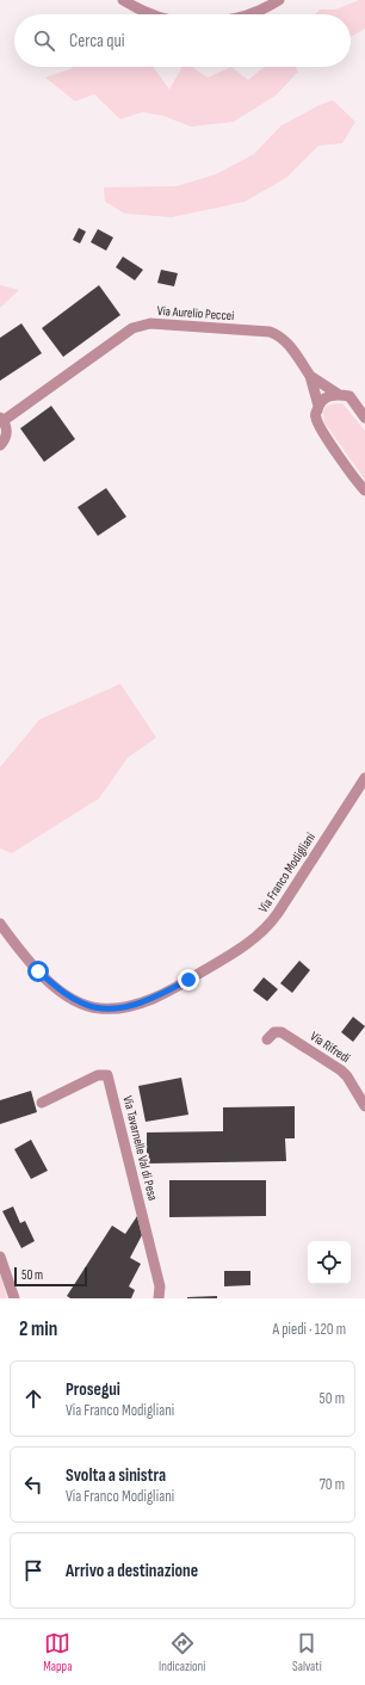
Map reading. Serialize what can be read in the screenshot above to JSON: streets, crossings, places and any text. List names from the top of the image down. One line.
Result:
{"streets":{"street":["Via Aurelio Peccei","Via Franco Modigliani","Via Rifredi","Via Tavarnelle Val di Pesa"]},"scale_bar":"50 m","page":{"search":"Cerca qui","scale":"50 m","heading":["2 min","A piedi · 120 m"],"list":[["Prosegui","Via Franco Modigliani","50 m"],["Svolta a sinistra","Via Franco Modigliani","70 m"],"Arrivo a destinazione"],"nav":["Mappa","Indicazioni","Salvati"]}}
